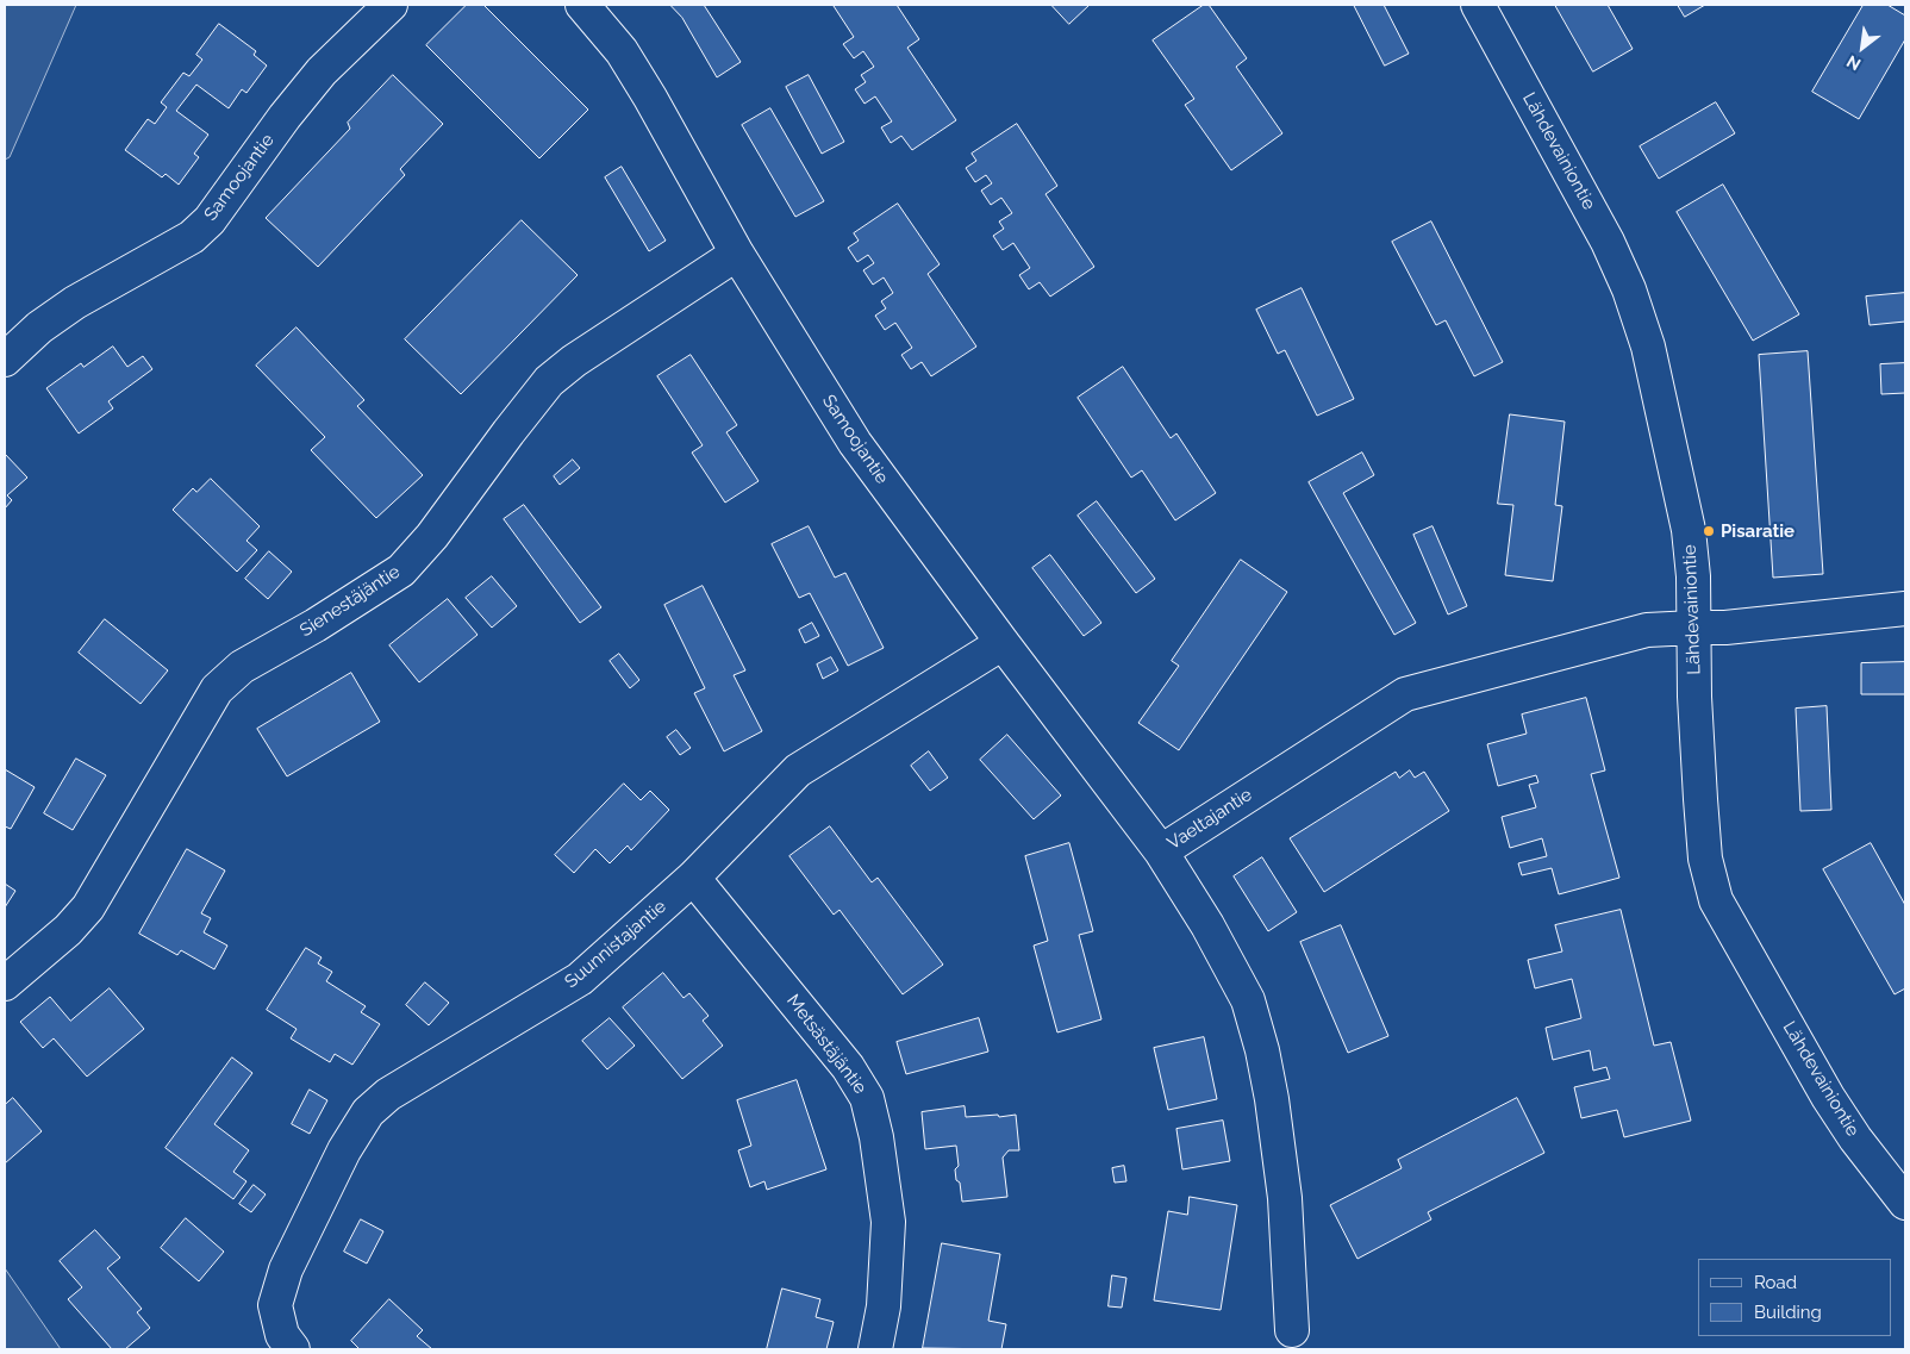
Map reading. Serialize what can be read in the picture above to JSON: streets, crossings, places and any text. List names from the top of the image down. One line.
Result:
{"streets":{"street":["Lähdevainiontie","Samoojantie","Sienestäjäntie","Vaeltajantie","Suunnistajantie","Metsästäjäntie"]},"crossings":[["Lähdevainiontie","Vaeltajantie"],["Samoojantie","Sienestäjäntie"],["Samoojantie","Vaeltajantie"],["Samoojantie","Suunnistajantie"],["Suunnistajantie","Metsästäjäntie"]],"places":["Pisaratie"],"legend":["Road","Building"],"north":"bottom left"}
